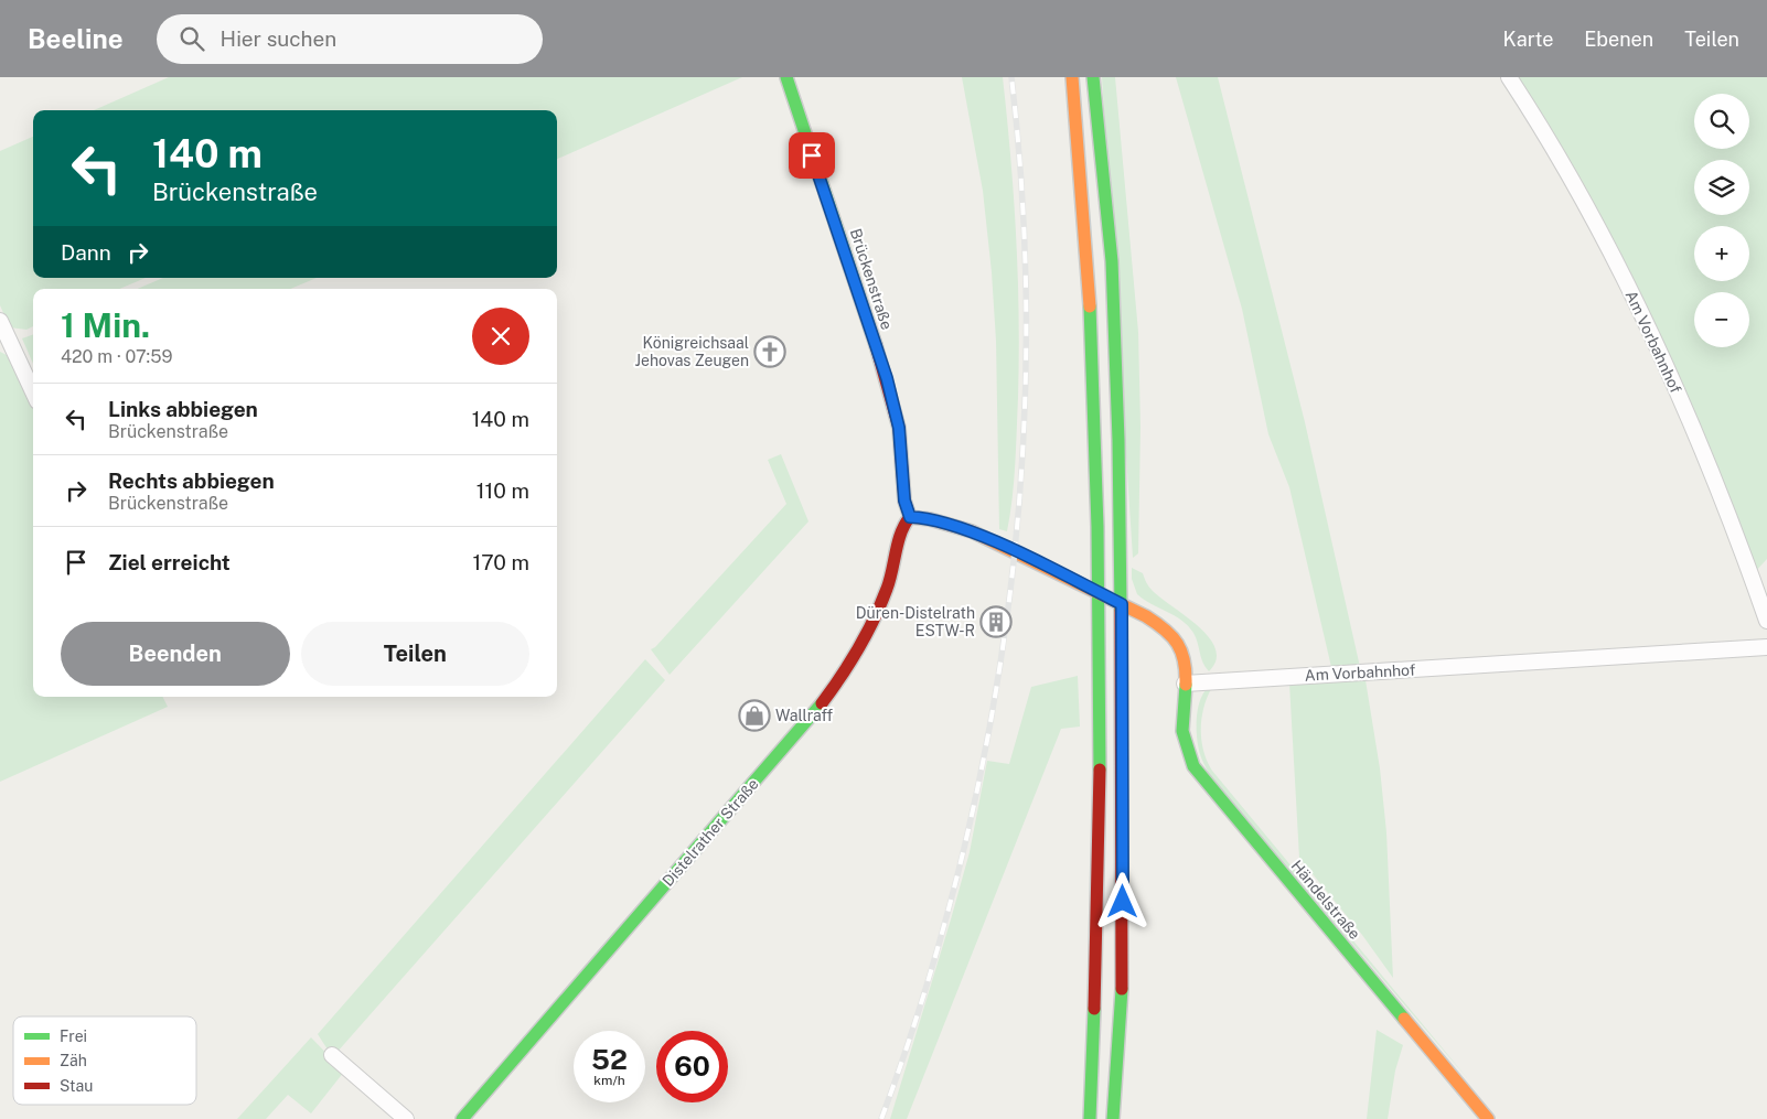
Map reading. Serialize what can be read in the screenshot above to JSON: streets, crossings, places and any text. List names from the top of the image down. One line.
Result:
{"streets":{"street":["Brückenstraße","Am Vorbahnhof","Distelrather Straße","Händelstraße"]},"crossings":[["Brückenstraße","Distelrather Straße"],["Am Vorbahnhof","Händelstraße"]],"places":{"church":["Königreichsaal Jehovas Zeugen"],"building":["Düren-Distelrath ESTW-R"],"shop":["Wallraff"]},"legend":["Frei","Zäh","Stau"],"page":{"header":"Beeline","search":"Hier suchen","nav":["Karte","Ebenen","Teilen"],"map_buttons":["+","−"],"turn":["140 m","Brückenstraße"],"then":"Dann","heading":["1 Min.","420 m · 07:59"],"list":[{"name":"Links abbiegen","note":"Brückenstraße","value":"140 m"},{"name":"Rechts abbiegen","note":"Brückenstraße","value":"110 m"},{"name":"Ziel erreicht","value":"170 m"}],"buttons":["Beenden","Teilen"],"speed":"52 km/h","limit":"60"}}
